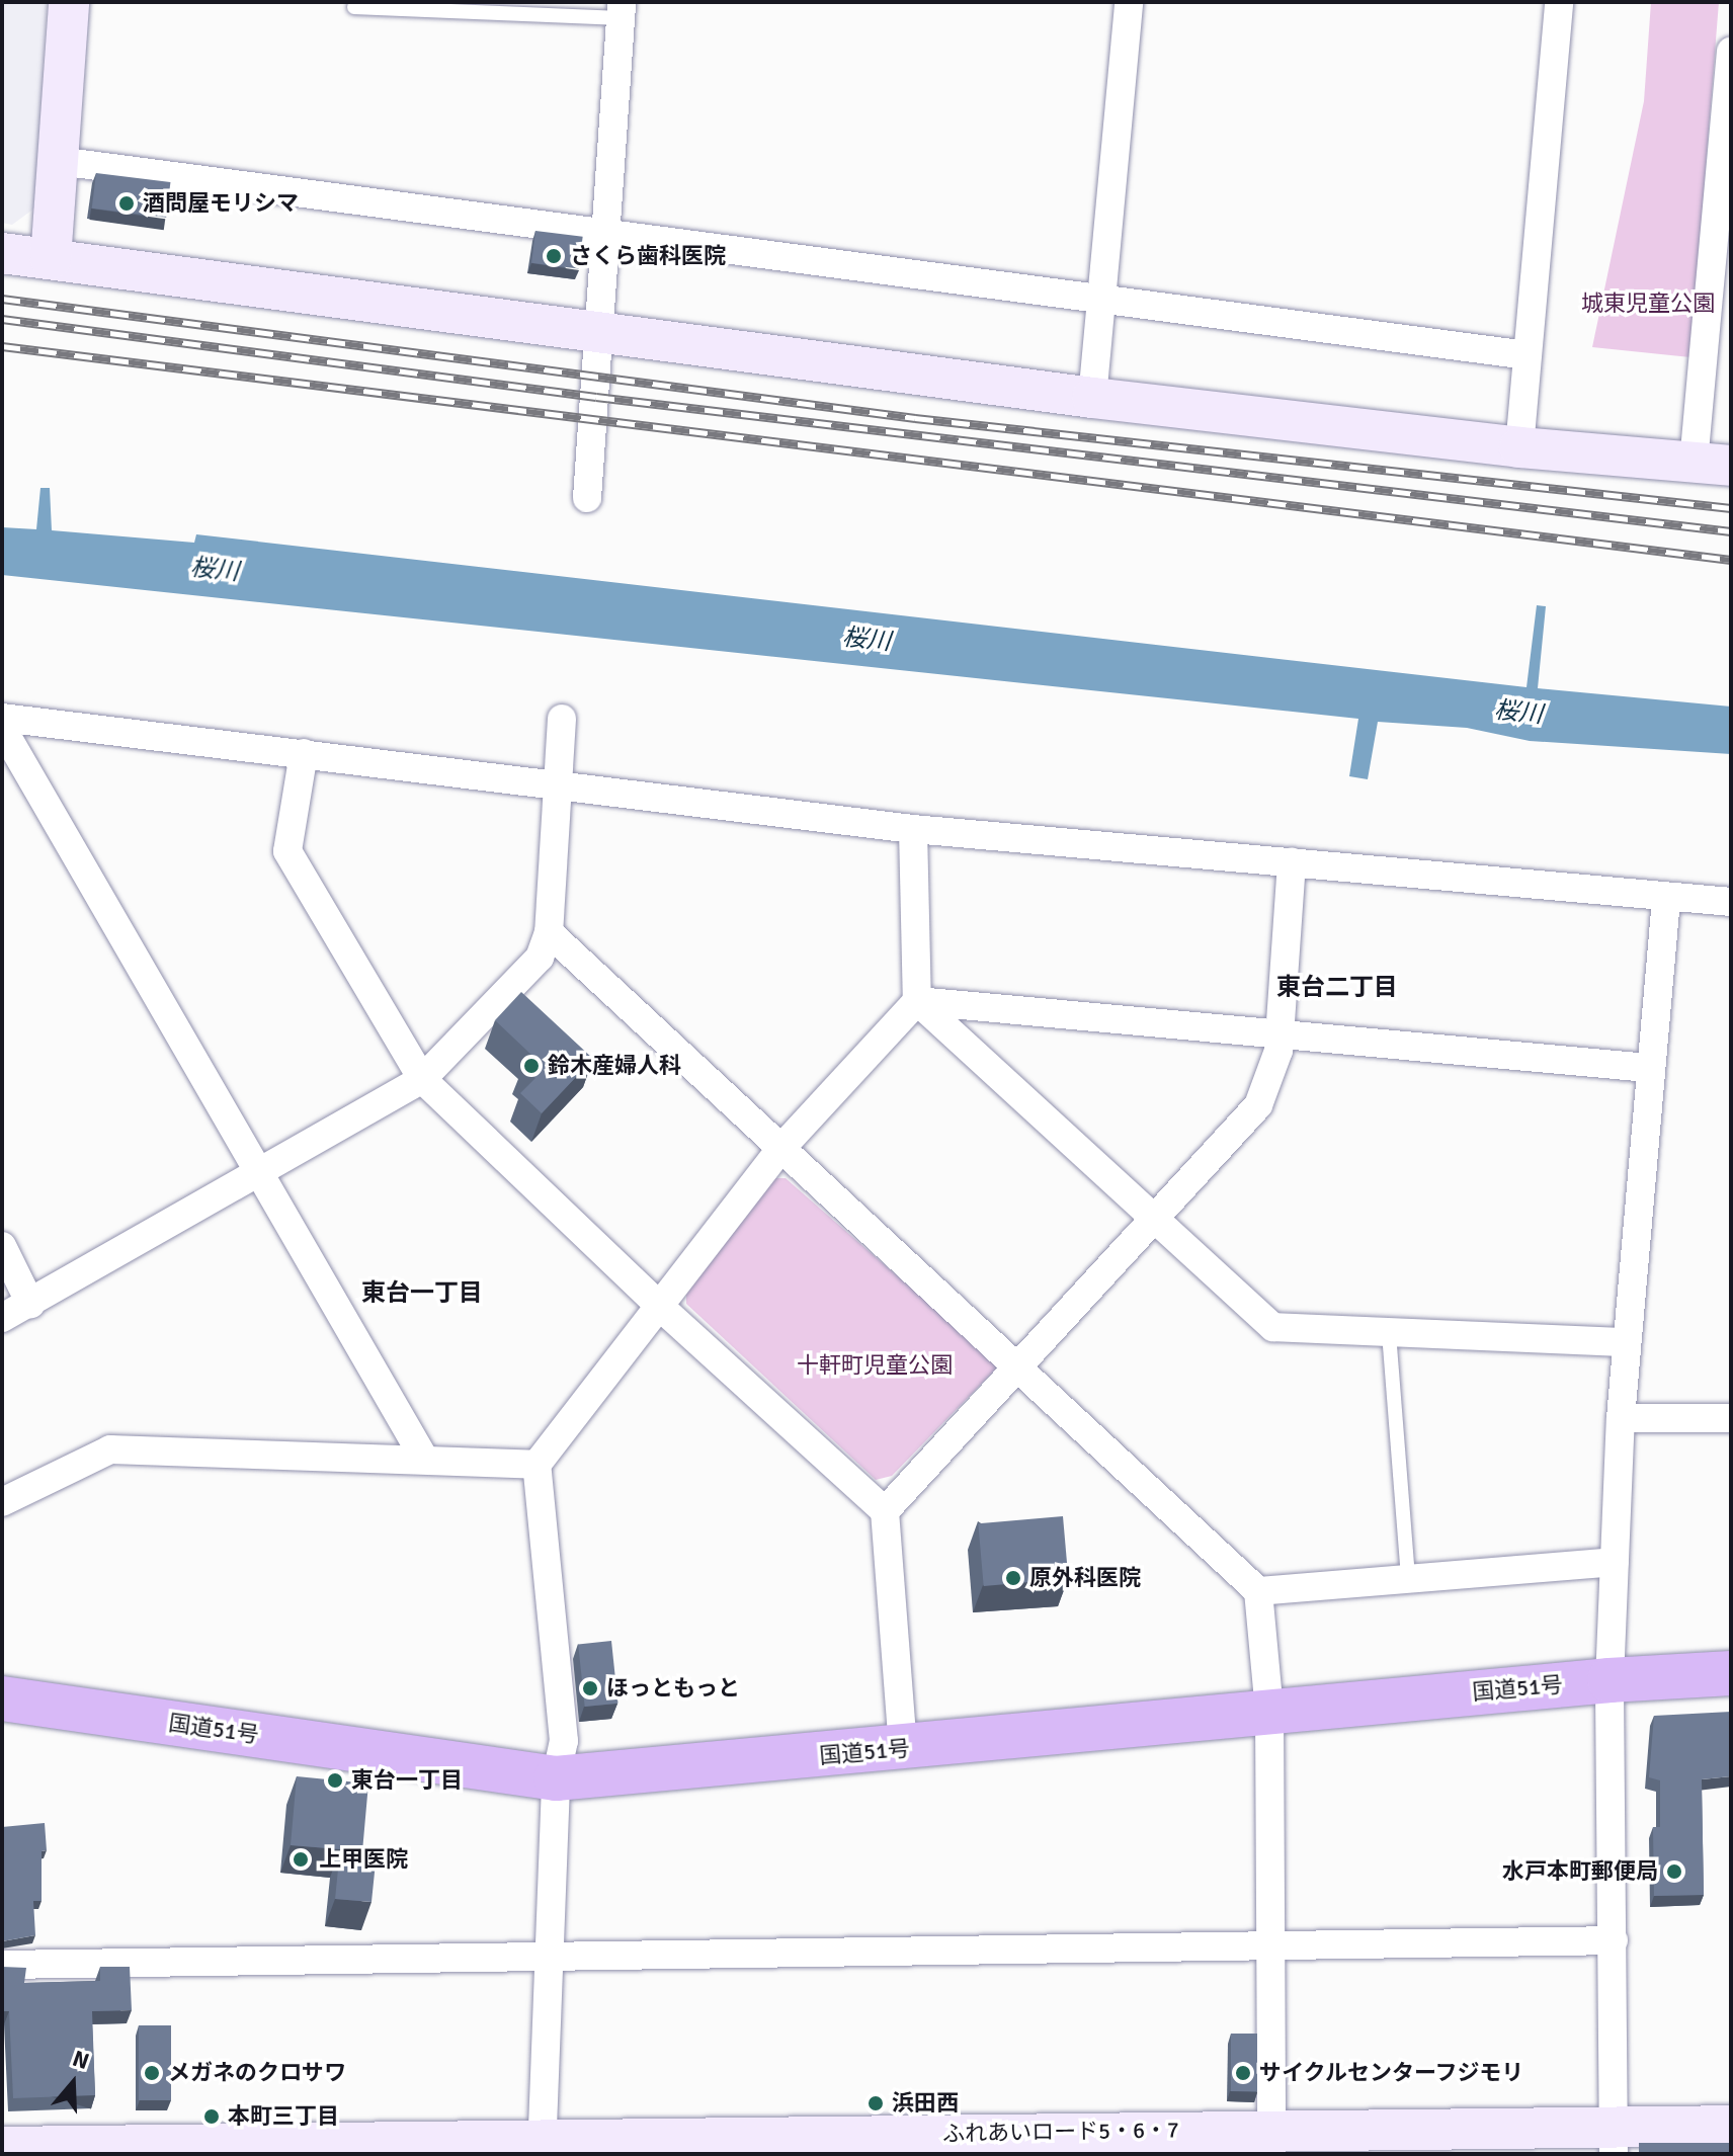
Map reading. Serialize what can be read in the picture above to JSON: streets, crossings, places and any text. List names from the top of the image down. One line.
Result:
{"streets":{"highway":["国道51号"],"street":["ふれあいロード5・6・7"]},"districts":["東台二丁目","東台一丁目"],"water":["桜川"],"parks":["城東児童公園","十軒町児童公園"],"places":["酒問屋モリシマ","さくら歯科医院","鈴木産婦人科","原外科医院","ほっともっと","東台一丁目","上甲医院","水戸本町郵便局","メガネのクロサワ","サイクルセンターフジモリ","浜田西","本町三丁目"],"north":"top"}
